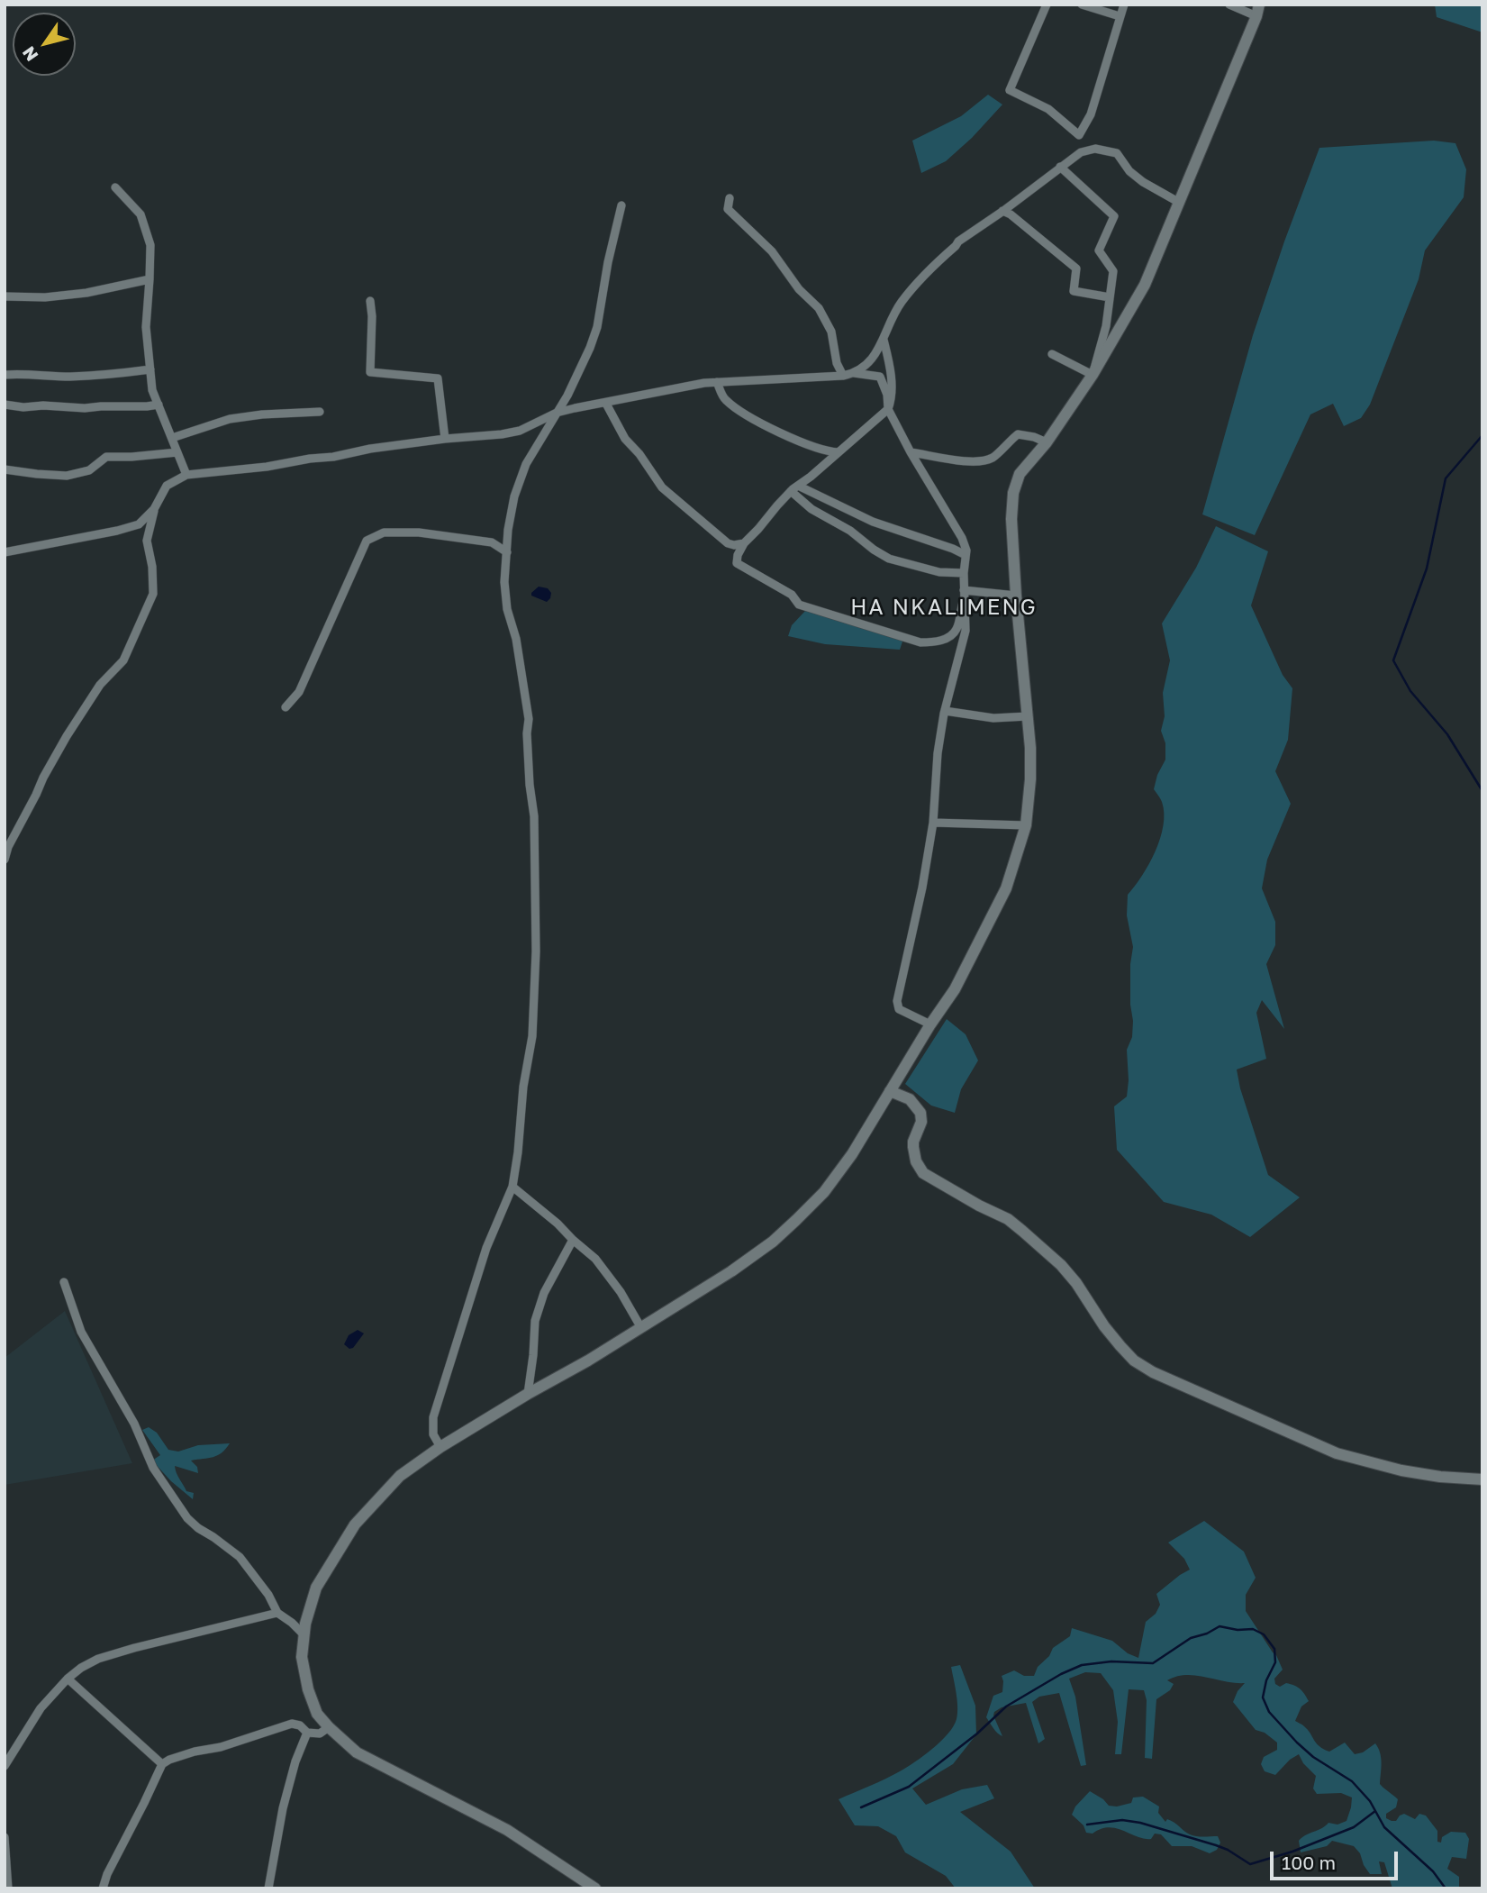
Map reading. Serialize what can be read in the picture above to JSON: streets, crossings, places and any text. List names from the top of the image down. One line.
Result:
{"districts":["HA NKALIMENG"],"scale_bar":"100 m","north":"bottom left"}
